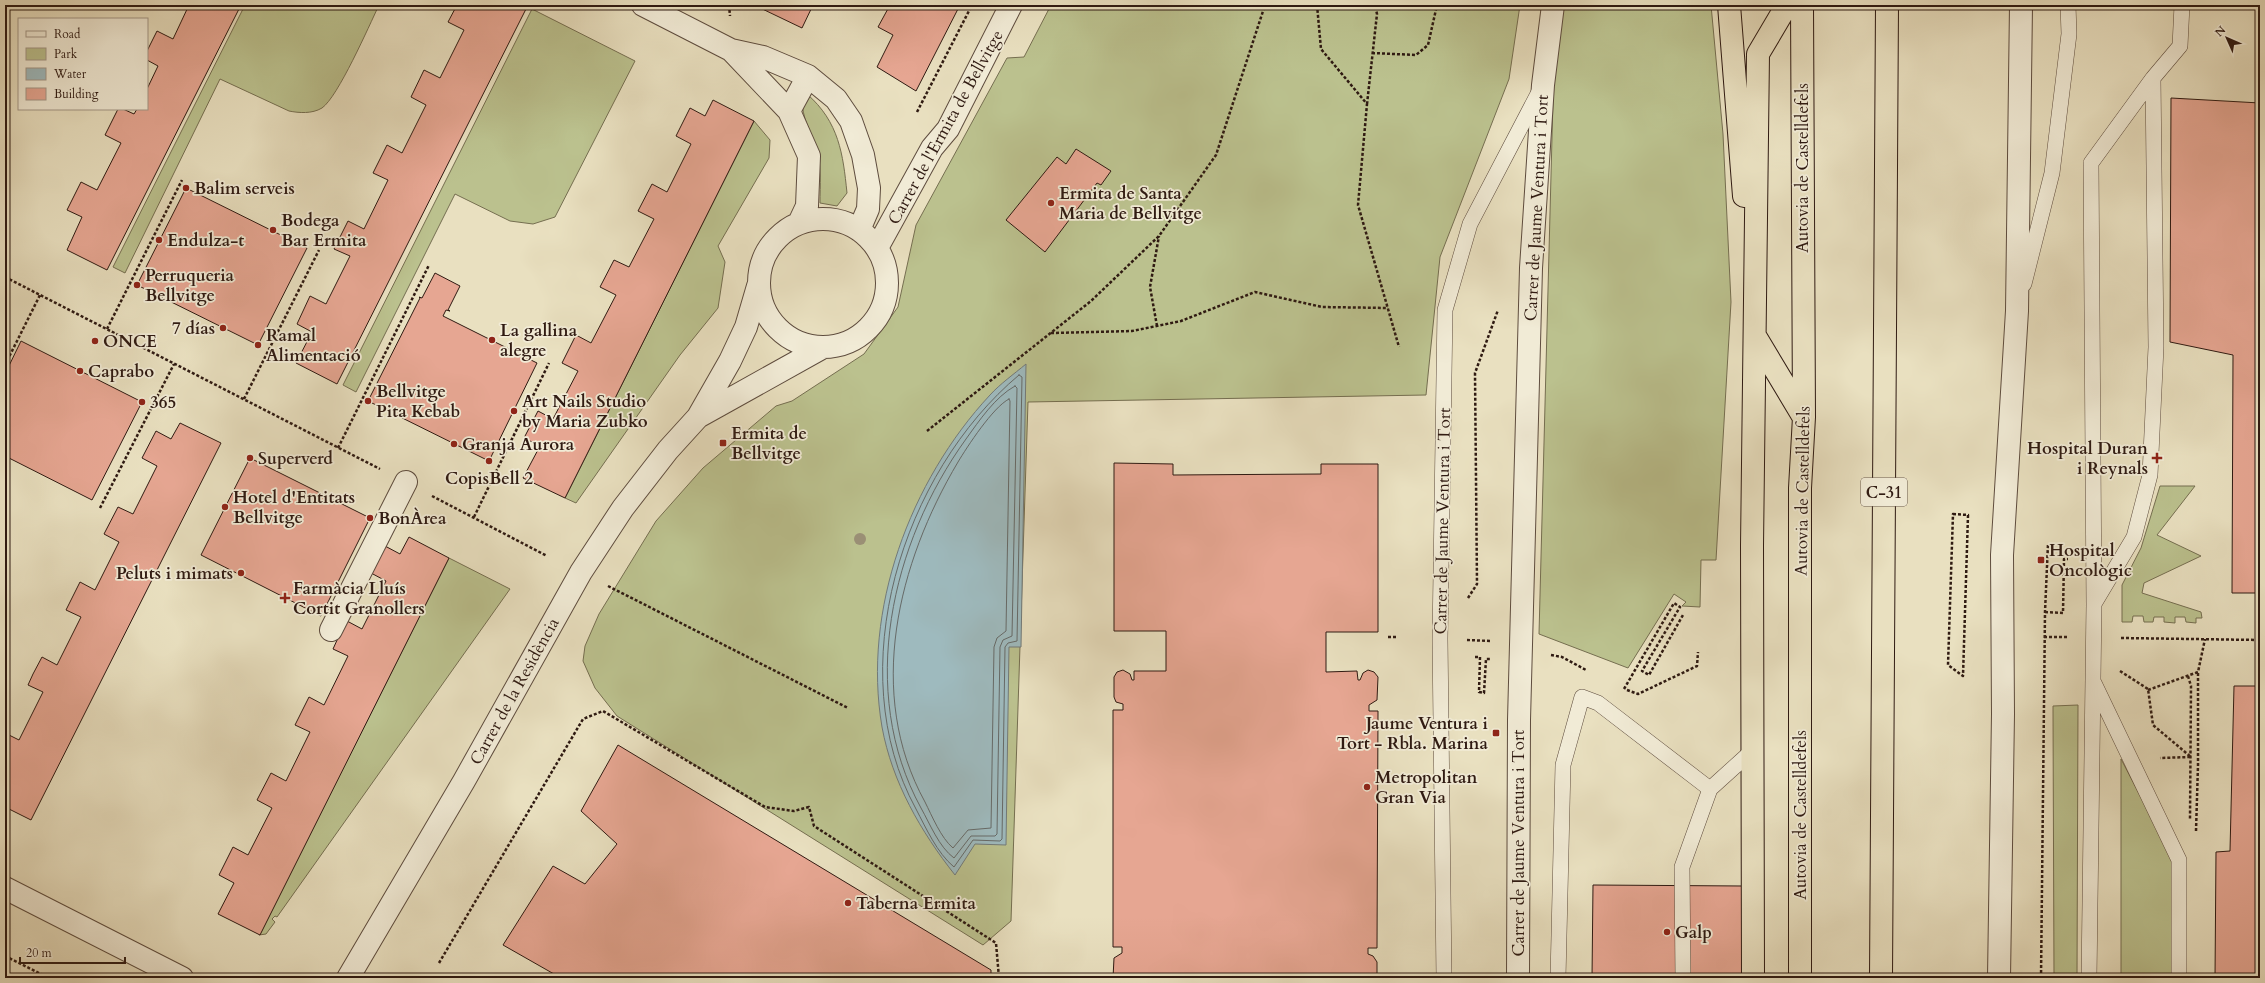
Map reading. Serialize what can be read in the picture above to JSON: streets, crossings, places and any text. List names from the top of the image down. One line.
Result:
{"streets":{"highway":["Autovia de Castelldefels","C-31"],"street":["Carrer de l'Ermita de Bellvitge","Carrer de Jaume Ventura i Tort","Carrer de la Residència"]},"crossings":[["Carrer de l'Ermita de Bellvitge","Carrer de la Residència"]],"places":{"other":["Balim serveis","Ermita de Santa Maria de Bellvitge","Bodega Bar Ermita","Endulza-t","Perruqueria Bellvitge","7 días","La gallina alegre","ONCE","Ramal Alimentació","Caprabo","Bellvitge Pita Kebab","365","Art Nails Studio by Maria Zubko","Granja Aurora","Superverd","CopisBell 2","Hotel d'Entitats Bellvitge","BonÀrea","Peluts i mimats","Metropolitan Gran Via","Taberna Ermita","Galp"],"transit":["Ermita de Bellvitge","Hospital Oncològic","Jaume Ventura i Tort - Rbla. Marina"],"health":["Hospital Duran i Reynals","Farmàcia Lluís Cortit Granollers"]},"legend":["Road","Park","Water","Building"],"scale_bar":"20 m","north":"top left"}
